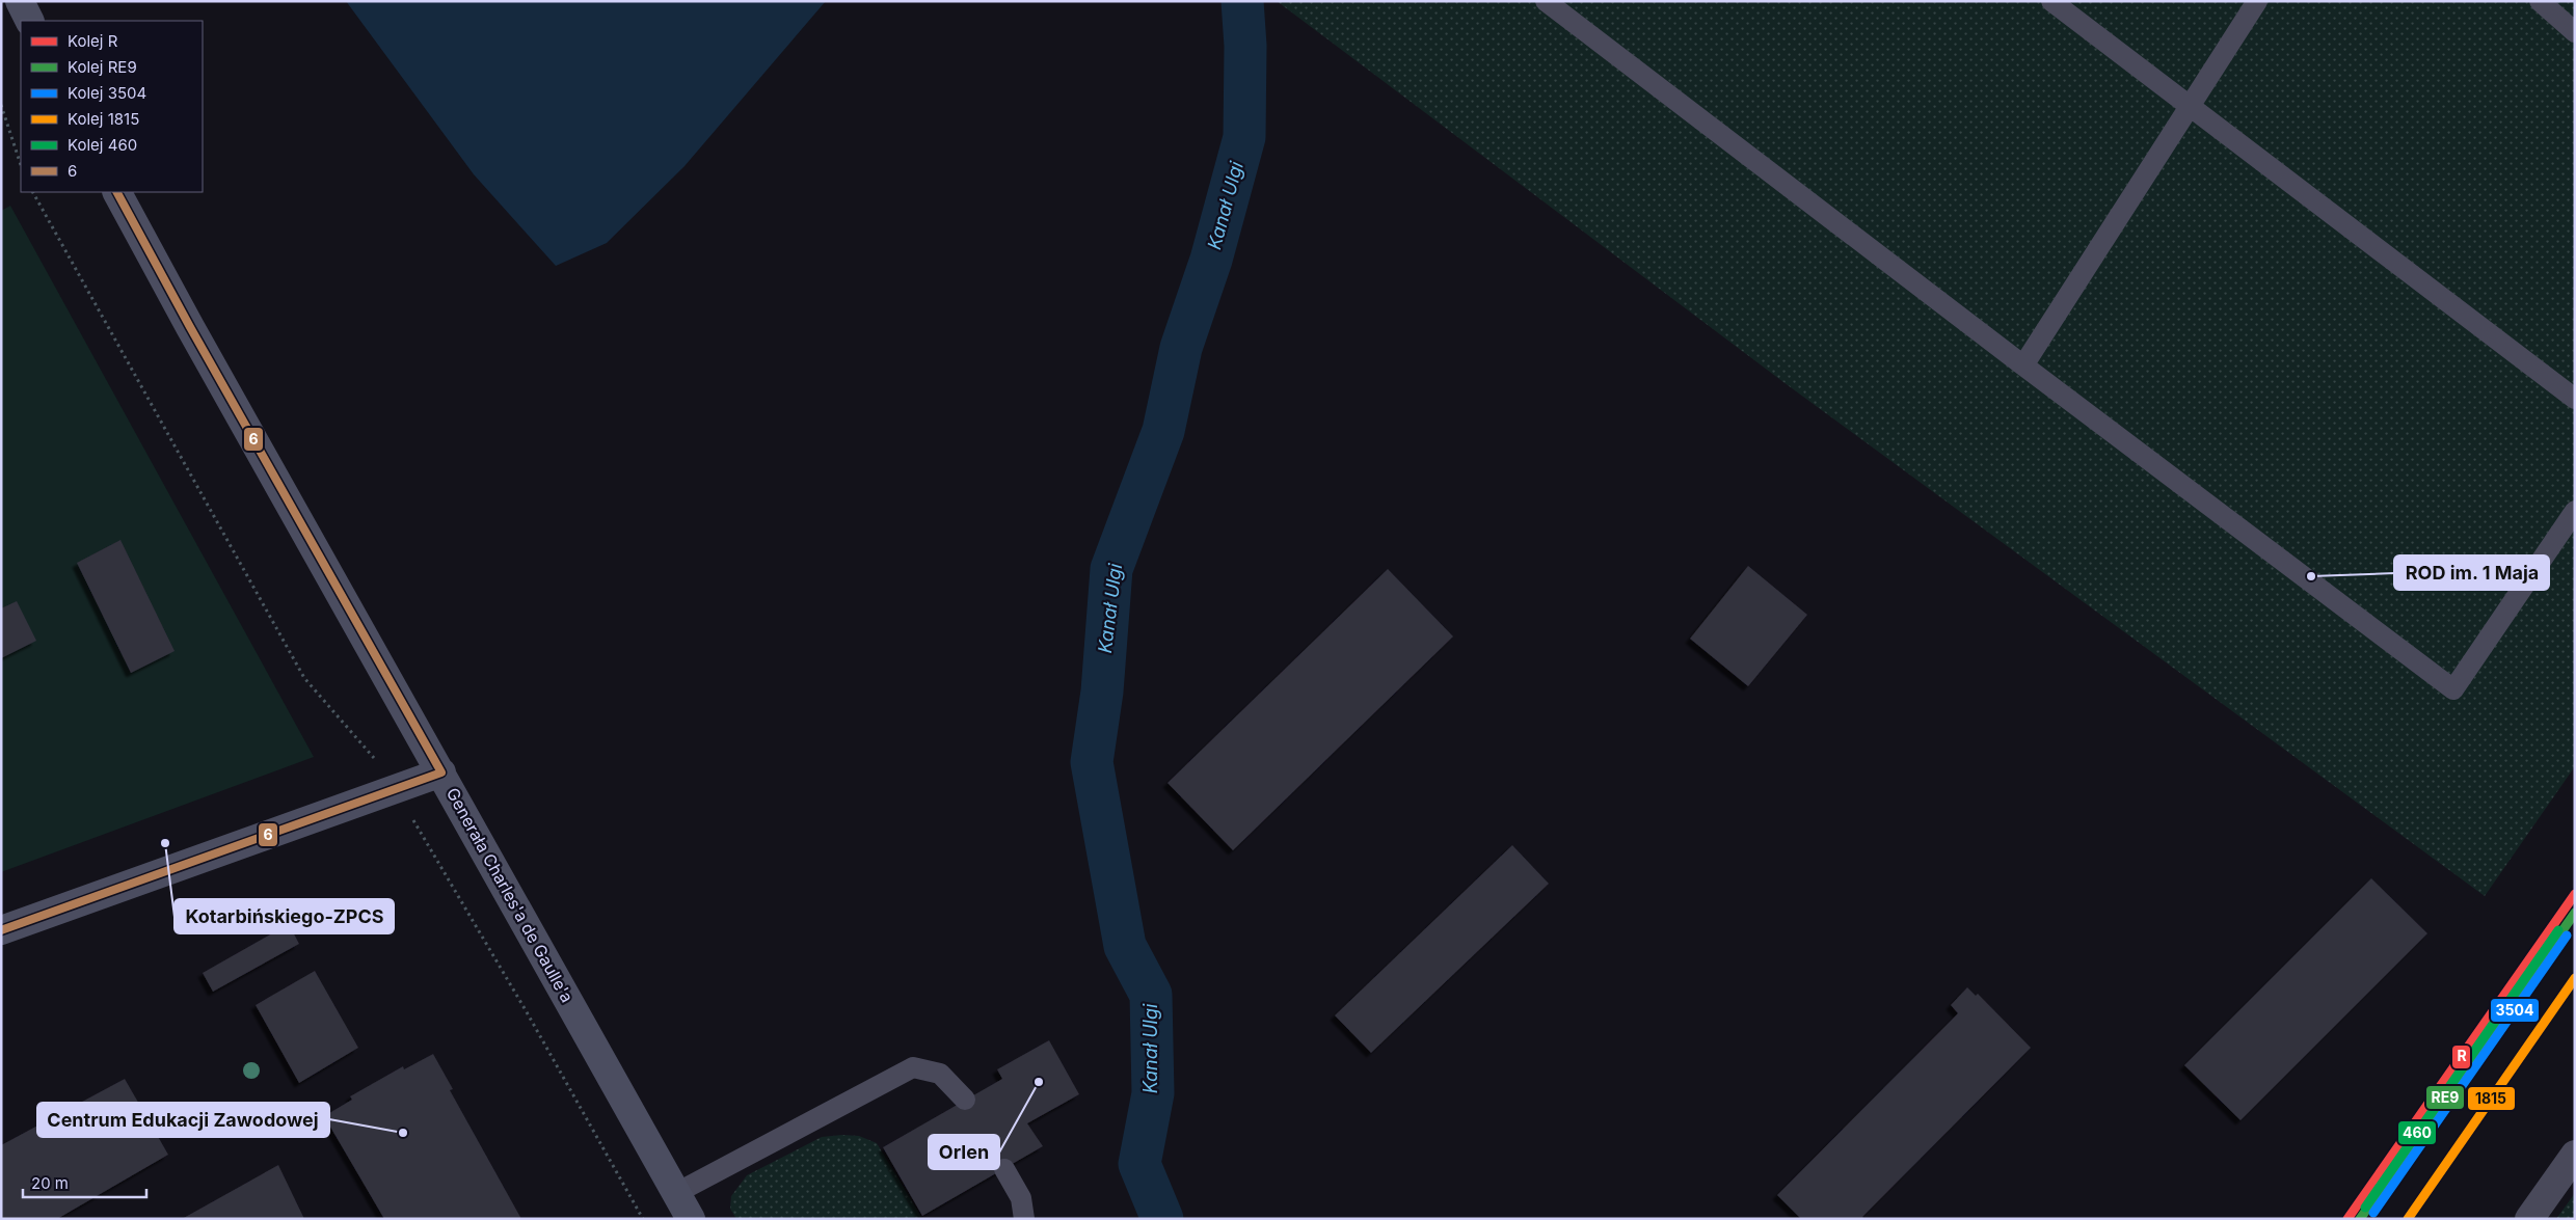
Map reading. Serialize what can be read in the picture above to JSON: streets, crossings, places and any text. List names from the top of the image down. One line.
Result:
{"streets":{"main road":["Generała Charles'a de Gaulle'a"]},"water":["Kanał Ulgi"],"places":["ROD im. 1 Maja","Kotarbińskiego-ZPCS","Orlen","Centrum Edukacji Zawodowej"],"lines":["transit line 6","rail line R","rail line RE9","rail line 460","rail line 3504","rail line 1815"],"legend":["Kolej R","Kolej RE9","Kolej 3504","Kolej 1815","Kolej 460","6"],"scale_bar":"20 m"}
